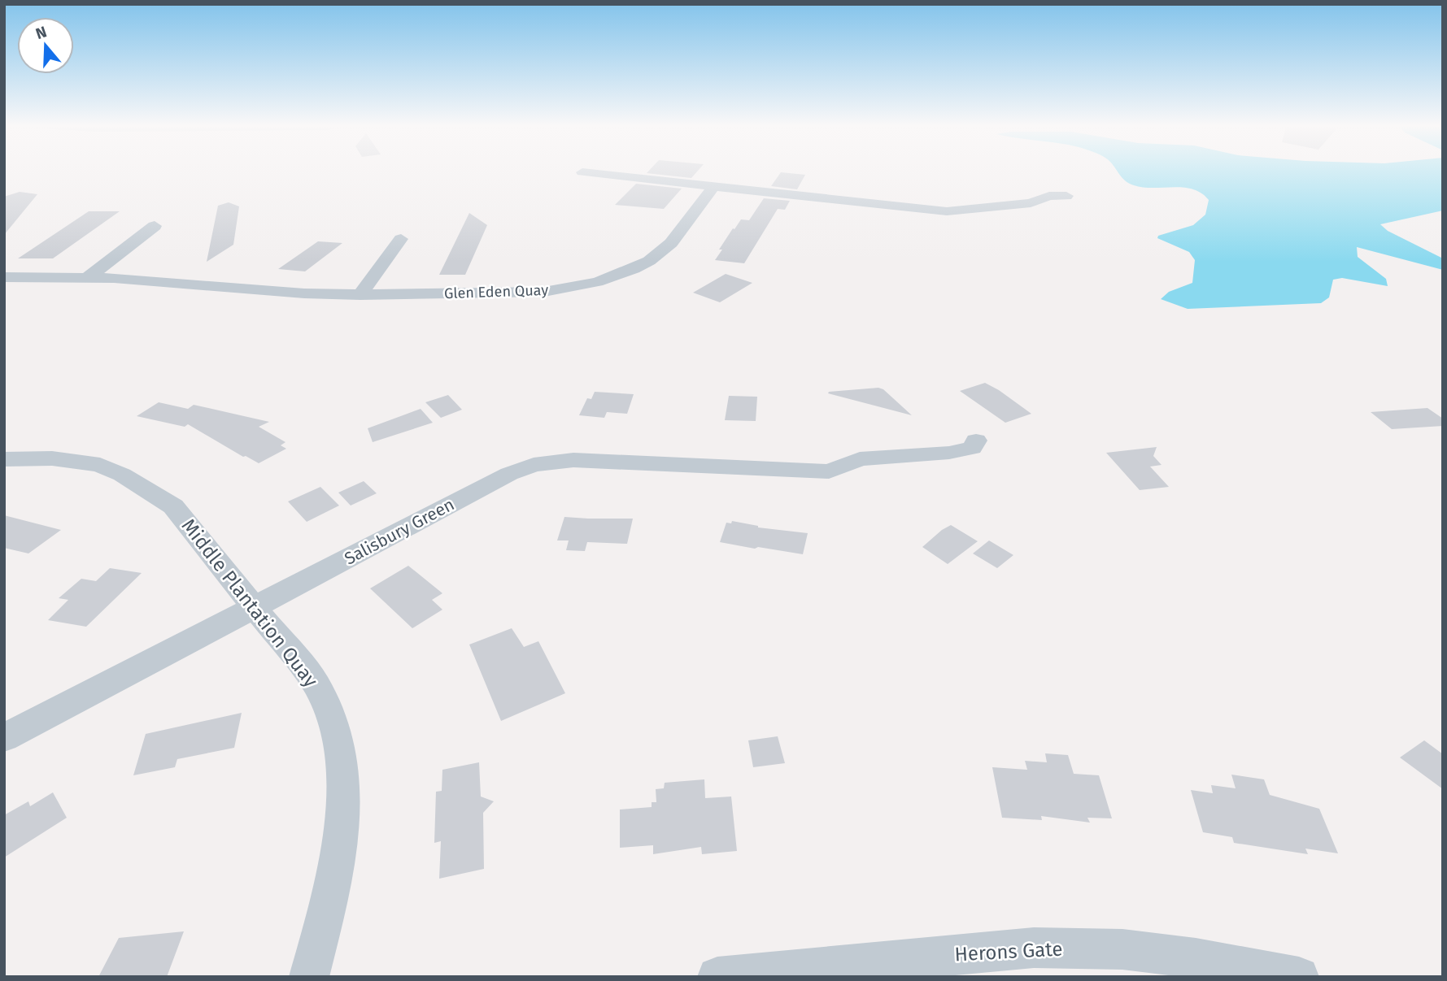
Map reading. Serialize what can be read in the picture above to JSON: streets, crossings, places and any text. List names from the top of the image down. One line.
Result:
{"streets":{"street":["Glen Eden Quay","Salisbury Green","Middle Plantation Quay","Herons Gate"]},"crossings":[["Salisbury Green","Middle Plantation Quay"]],"north":"top"}
